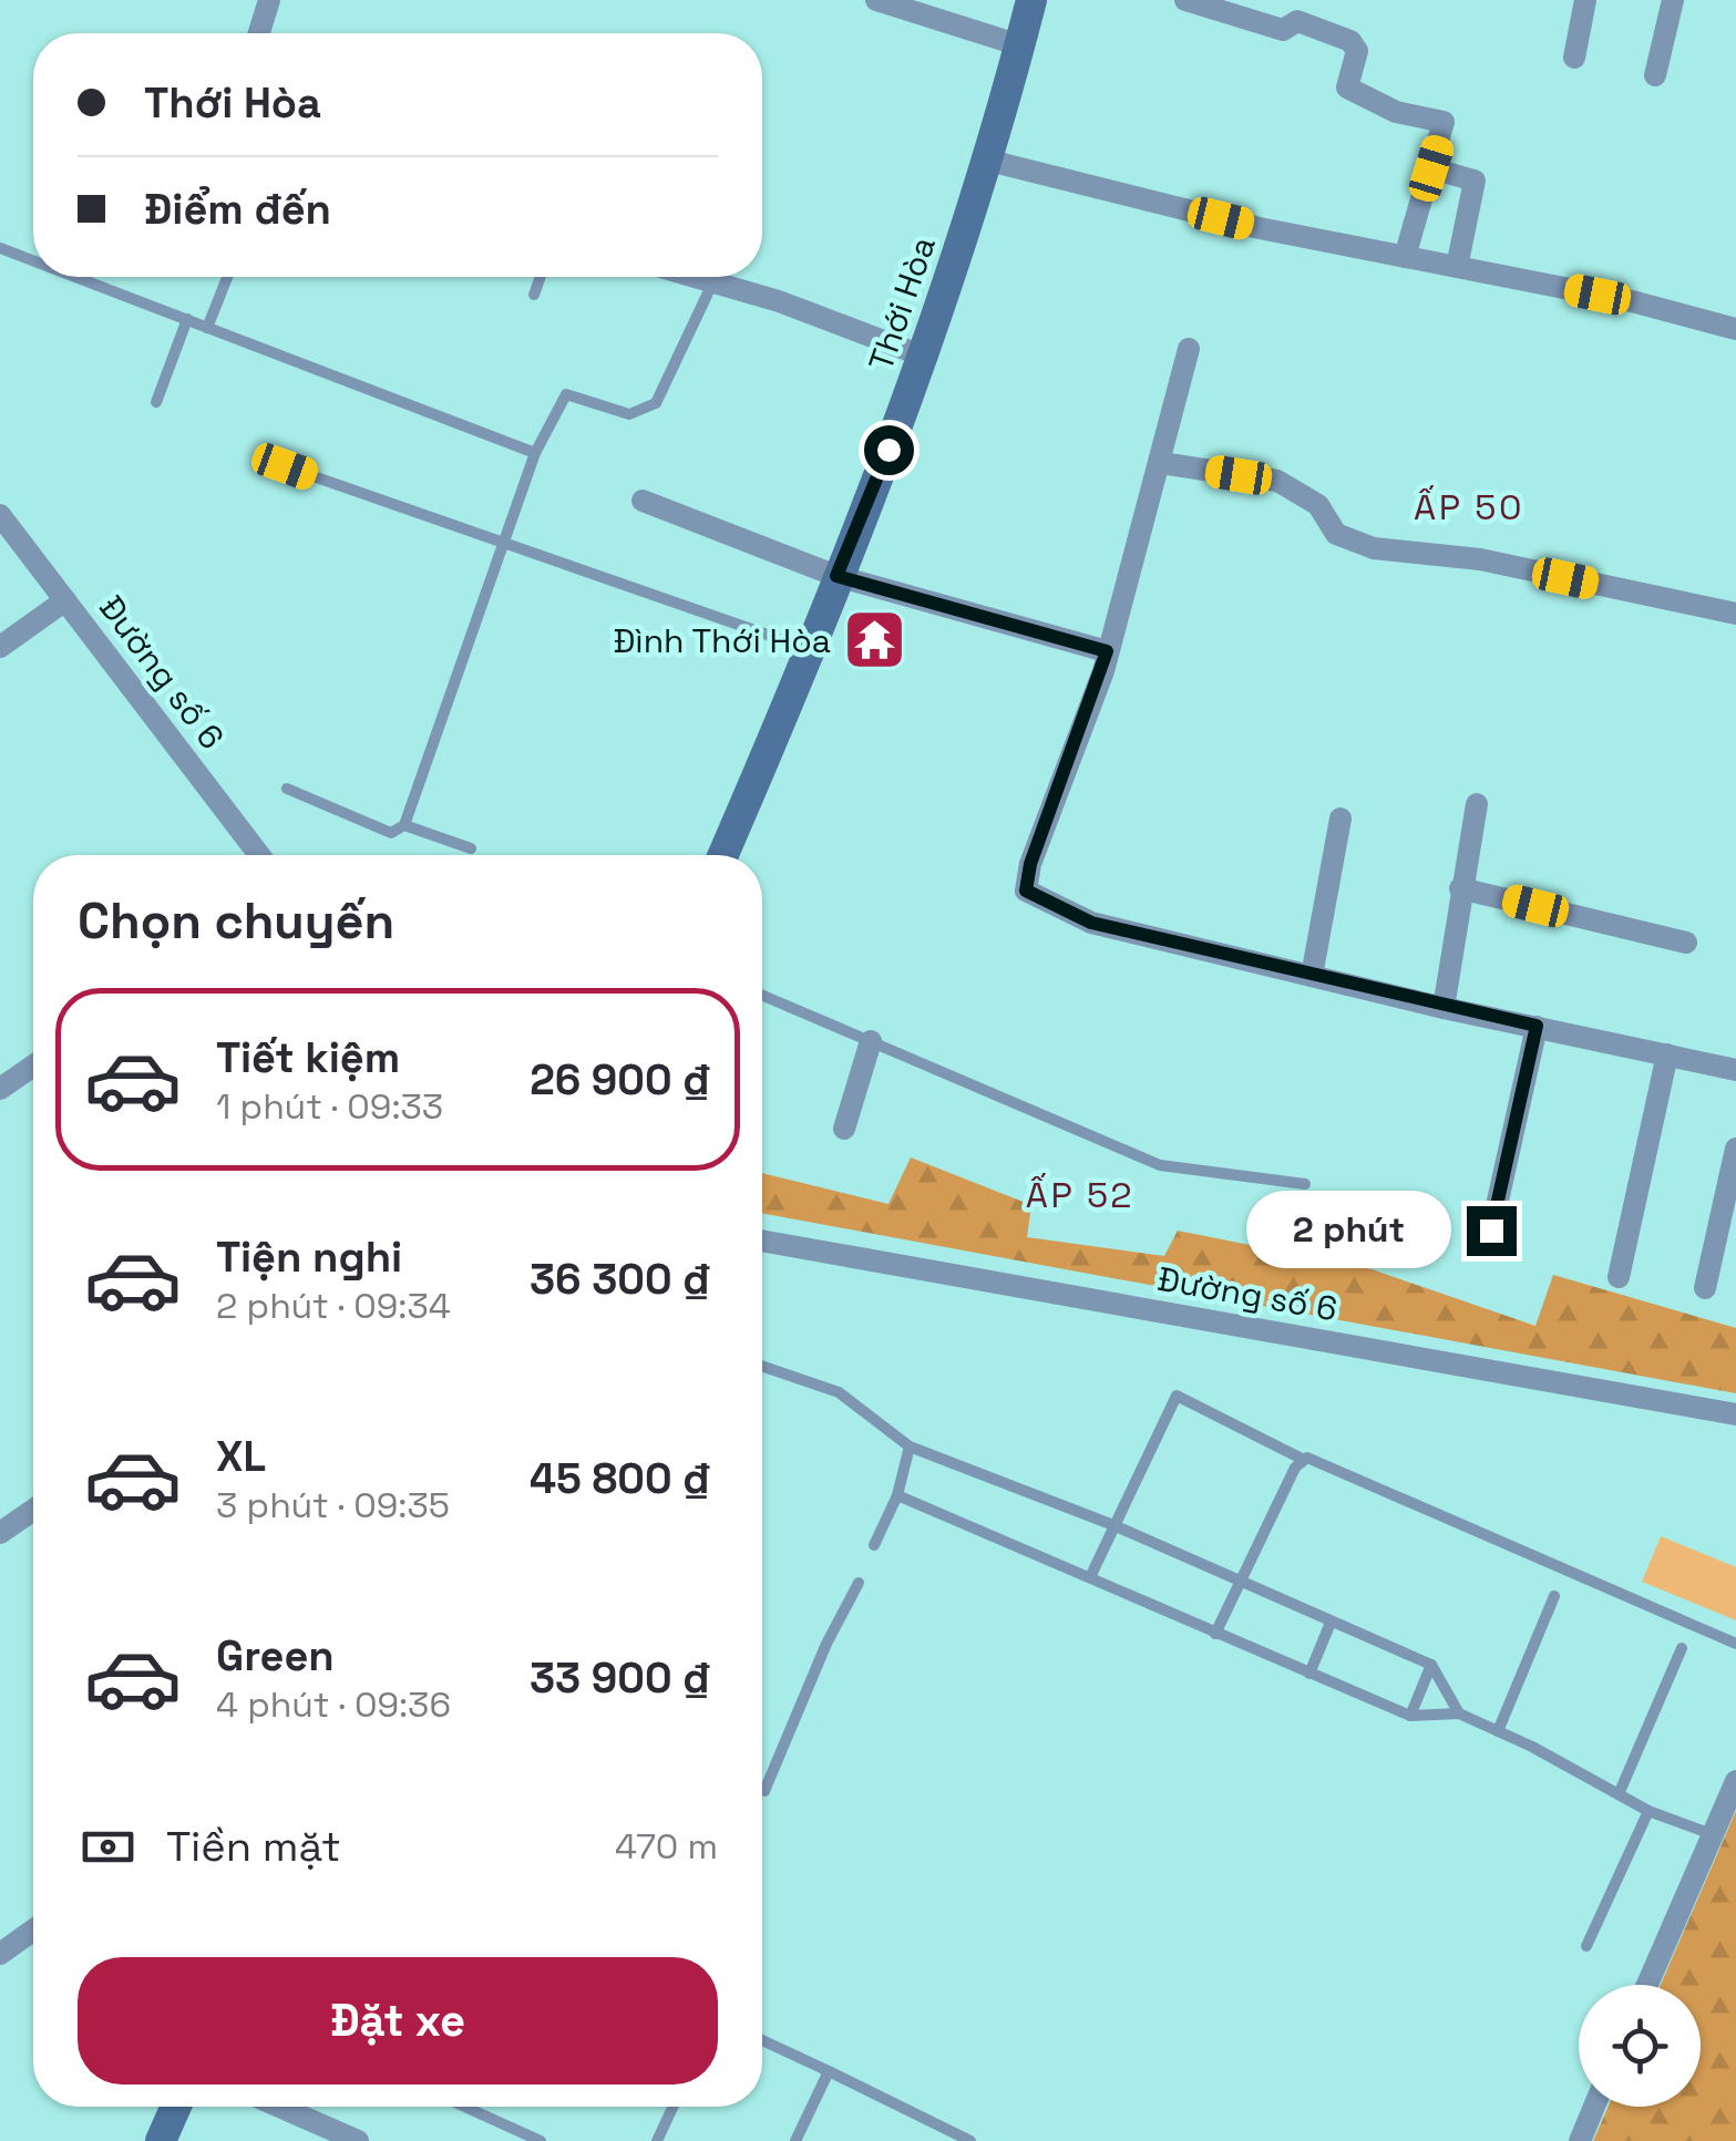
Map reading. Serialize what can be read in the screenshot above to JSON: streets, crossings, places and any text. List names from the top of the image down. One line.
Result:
{"streets":{"street":["Thới Hòa","Đường số 6"]},"districts":["ẤP 50","ẤP 52"],"places":{"temple":["Đình Thới Hòa"]},"page":{"banner":["Thới Hòa","Điểm đến"],"heading":"Chọn chuyến","list":[{"name":"Tiết kiệm","note":"1 phút · 09:33","value":"26 900 ₫"},{"name":"Tiện nghi","note":"2 phút · 09:34","value":"36 300 ₫"},{"name":"XL","note":"3 phút · 09:35","value":"45 800 ₫"},{"name":"Green","note":"4 phút · 09:36","value":"33 900 ₫"}],"bubble":"2 phút","pay":["Tiền mặt","470 m"],"buttons":"Đặt xe"}}
